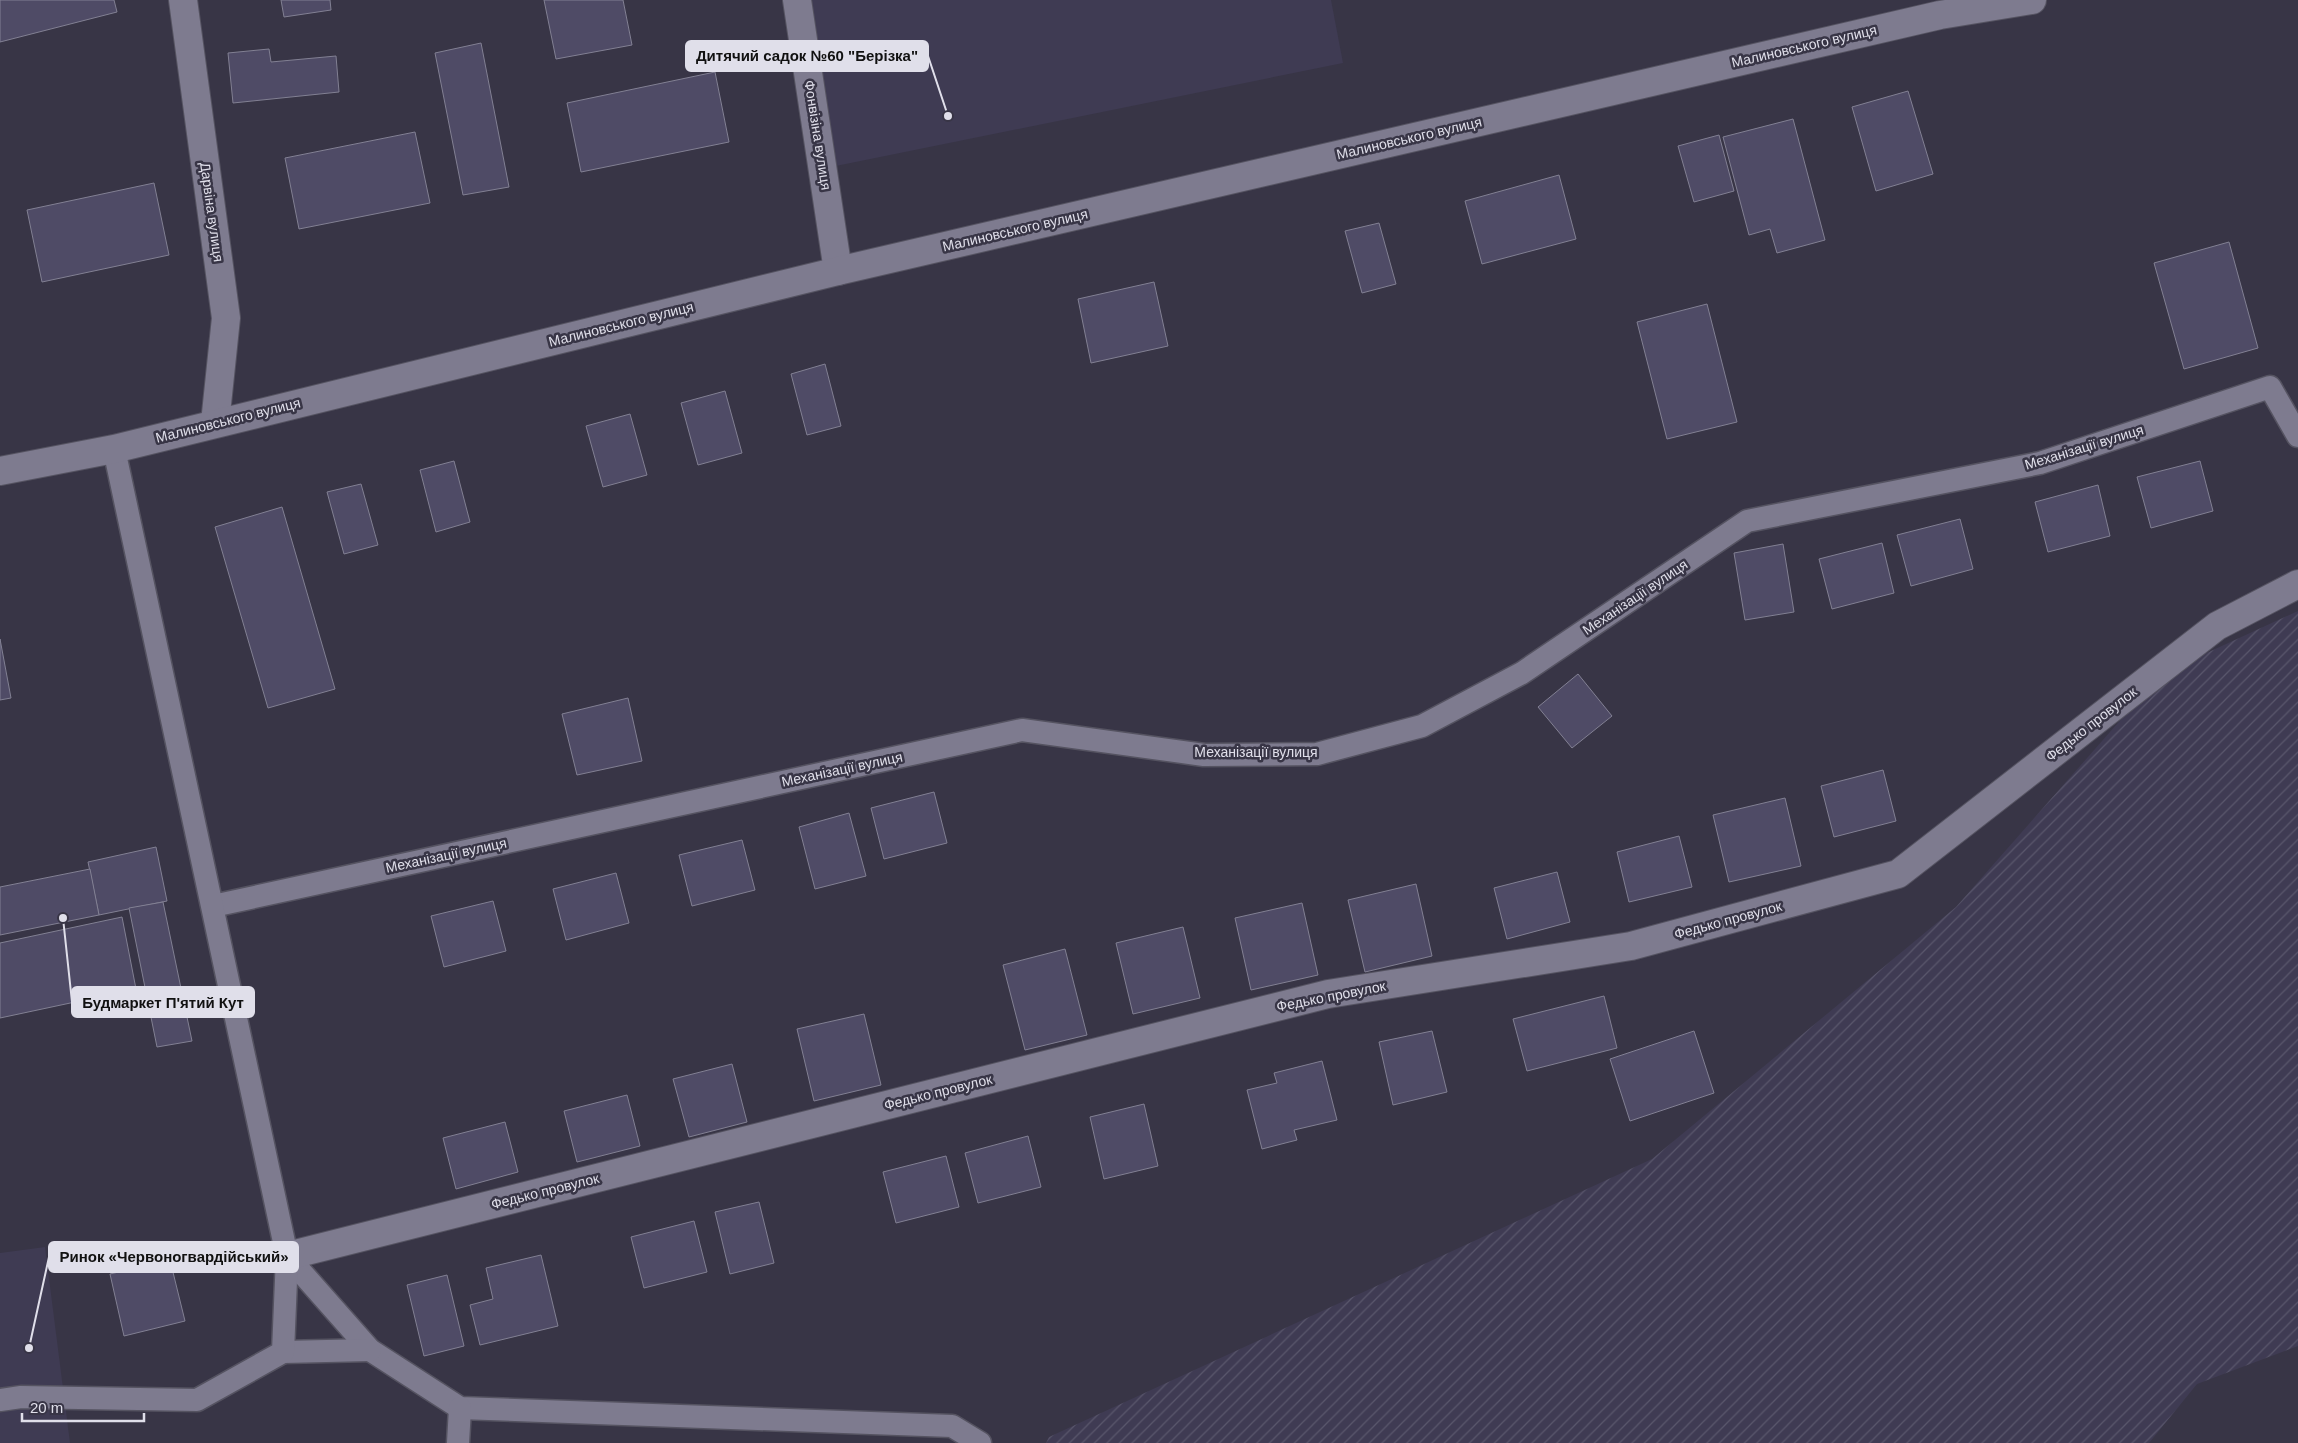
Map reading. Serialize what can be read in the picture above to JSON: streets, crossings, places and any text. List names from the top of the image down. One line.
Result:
{"streets":{"street":["Малиновського вулиця","Фонвізіна вулиця","Дарвіна вулиця","Федько провулок"],"lane":["Механізації вулиця"]},"crossings":[["Малиновського вулиця","Фонвізіна вулиця"],["Малиновського вулиця","Дарвіна вулиця"]],"places":["Дитячий садок №60 \"Берізка\"","Будмаркет П'ятий Кут","Ринок «Червоногвардійський»"],"scale_bar":"20 m"}
